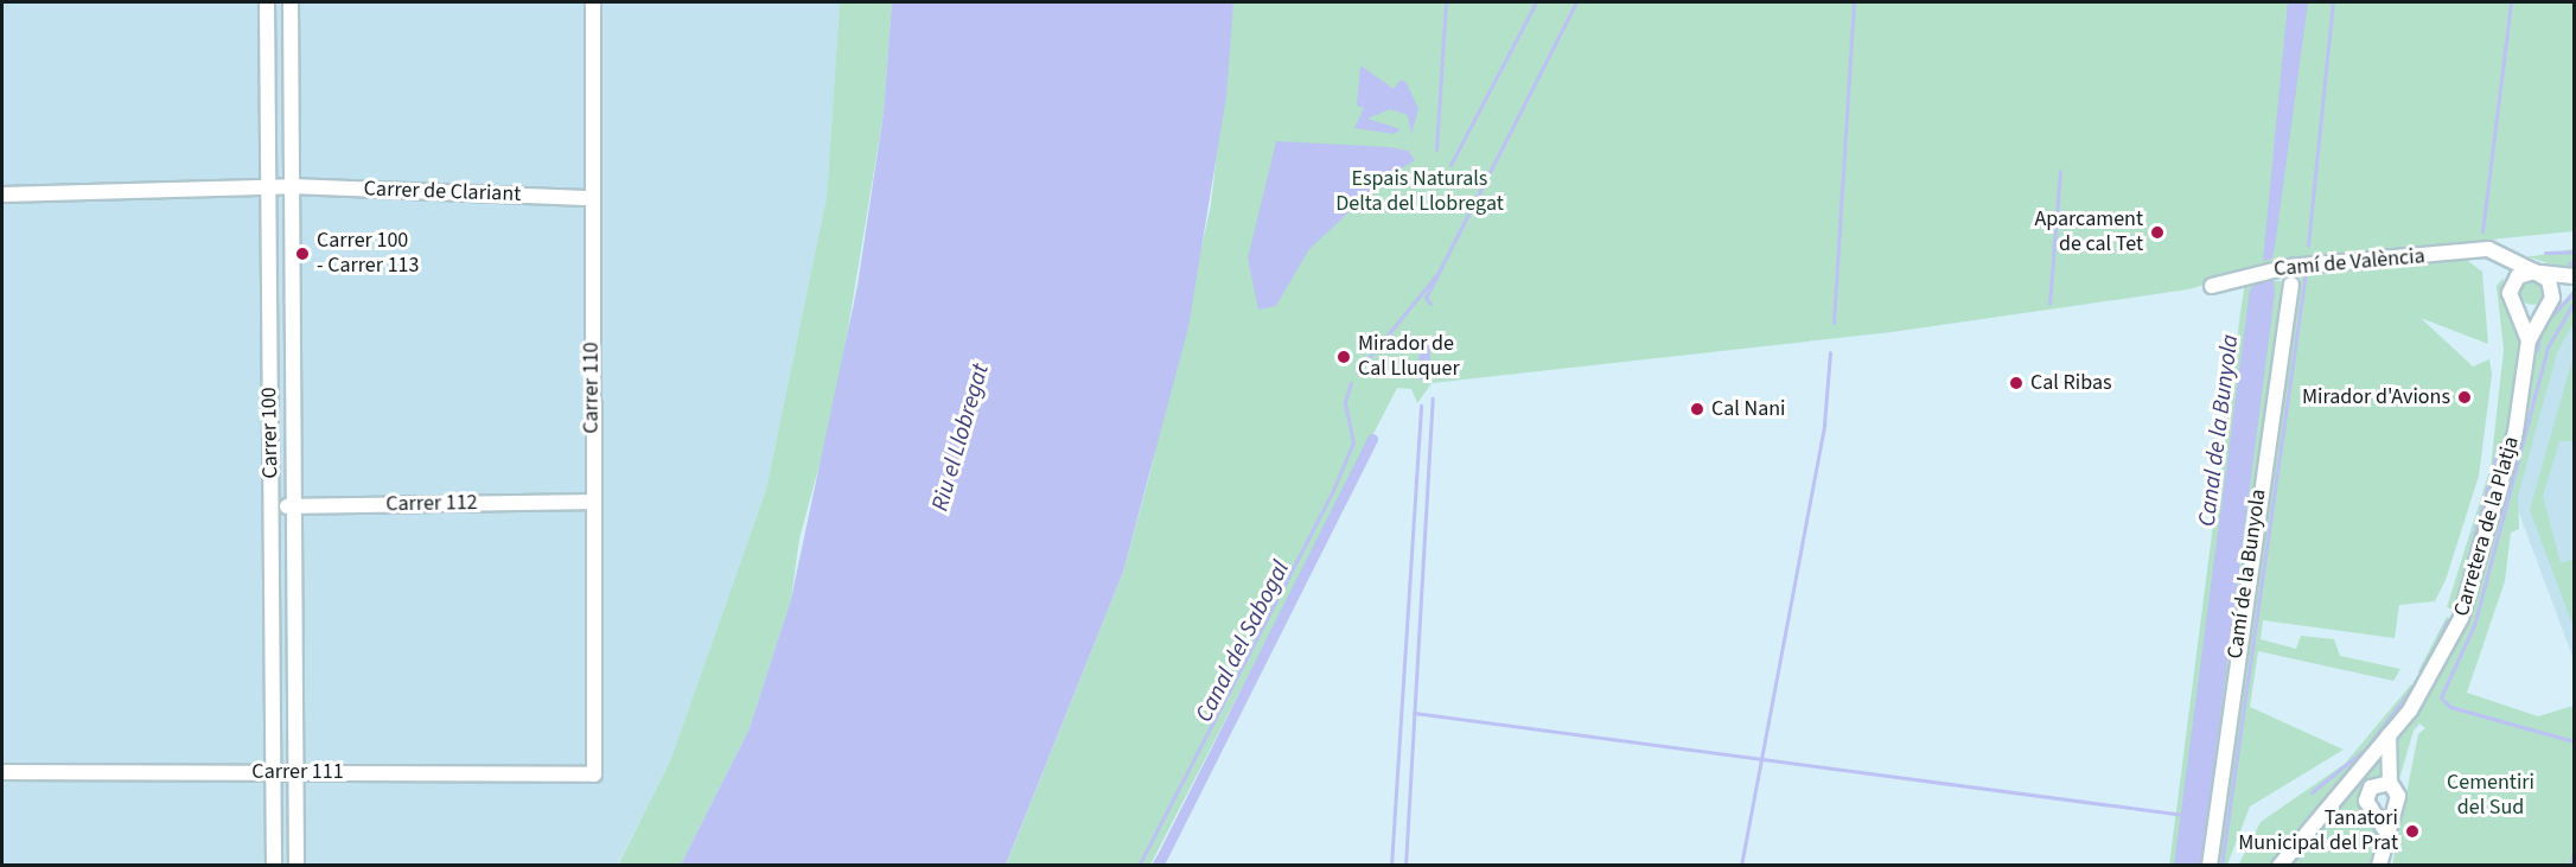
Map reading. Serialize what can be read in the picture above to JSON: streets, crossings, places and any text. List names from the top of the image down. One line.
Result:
{"streets":{"street":["Carrer de Clariant","Camí de València","Carrer 110","Carrer 100","Carrer 112","Carretera de la Platja","Camí de la Bunyola","Carrer 111"]},"crossings":[["Carrer de Clariant","Carrer 110"],["Carrer de Clariant","Carrer 100"],["Carrer 110","Carrer 112"],["Carrer 110","Carrer 111"],["Carrer 100","Carrer 112"],["Carrer 100","Carrer 111"]],"water":["Canal de la Bunyola","Riu el Llobregat","Canal del Sabogal"],"parks":["Espais Naturals Delta del Llobregat","Cementiri del Sud"],"places":["Aparcament de cal Tet","Carrer 100 - Carrer 113","Mirador de Cal Lluquer","Cal Ribas","Mirador d'Avions","Cal Nani","Tanatori Municipal del Prat"]}
